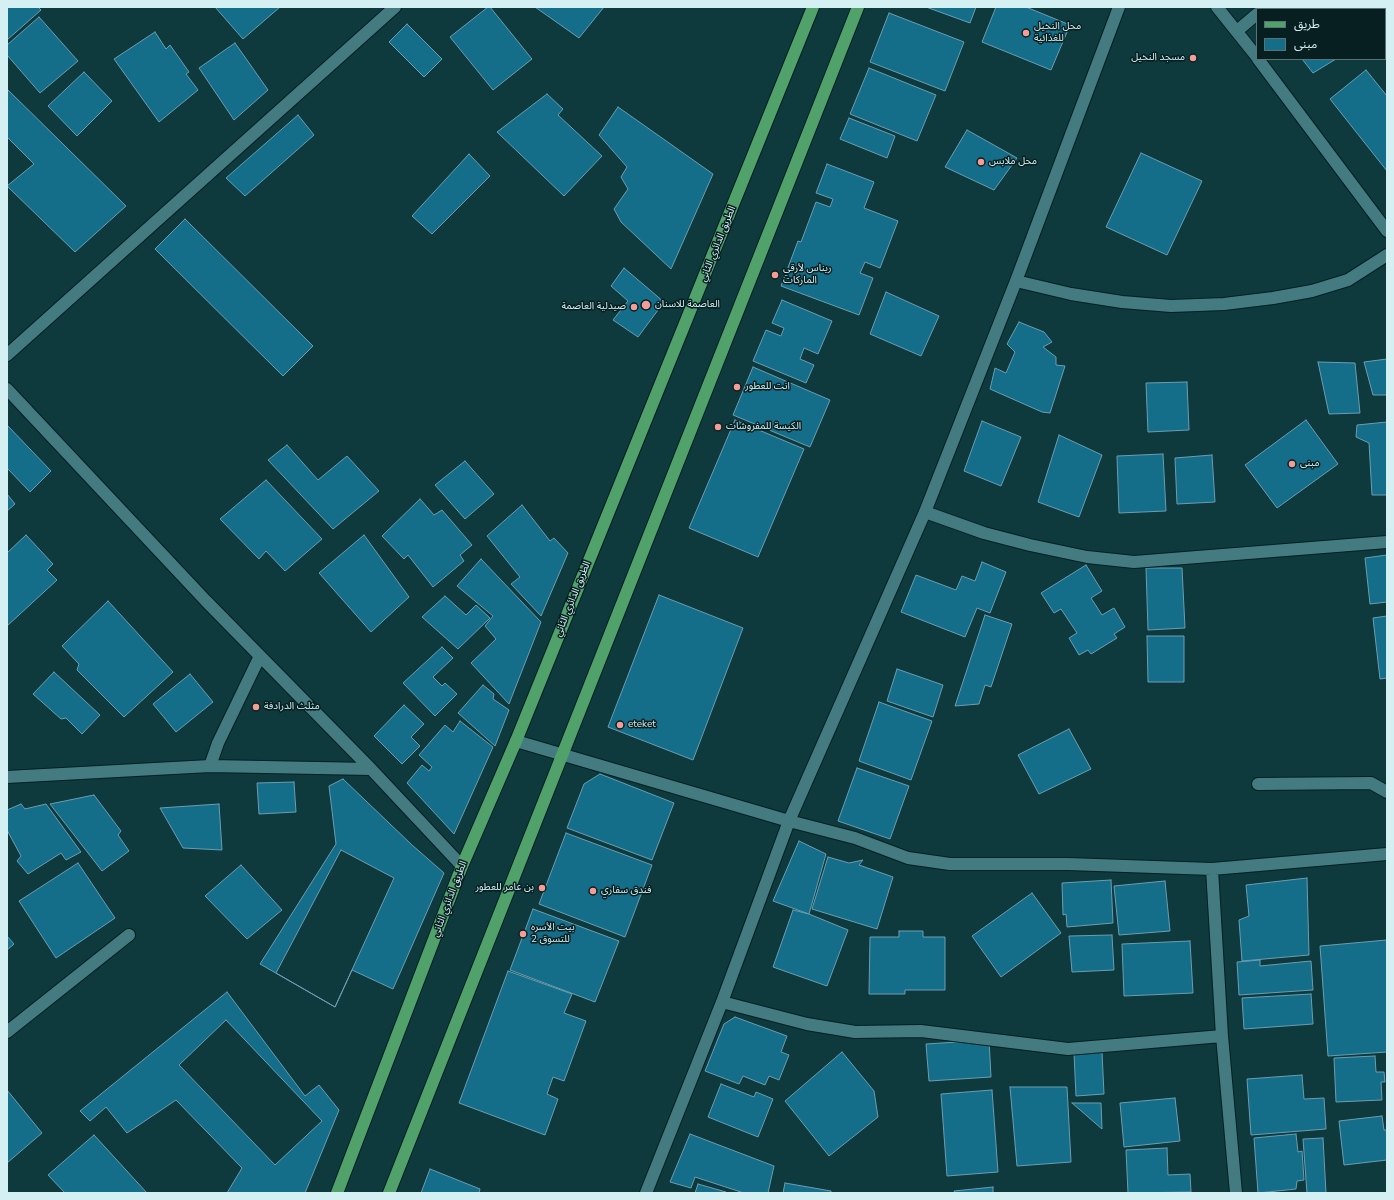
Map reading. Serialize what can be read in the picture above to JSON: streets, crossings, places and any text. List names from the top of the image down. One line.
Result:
{"streets":{"main road":["الطريق الدائري الثاني"]},"places":["محل النخيل للغذائية","مسجد النخيل","محل ملابس","ريناس لأرقي الماركات","العاصمة للاسنان","صيدلية العاصمة","انت للعطور","الكيسة للمفروشات","مبنى","مثلث الدرادفة","eteket","بن عامر للعطور","فندق سفاري","بيت الأسره للتسوق 2"],"legend":["طريق","مبنى"]}
